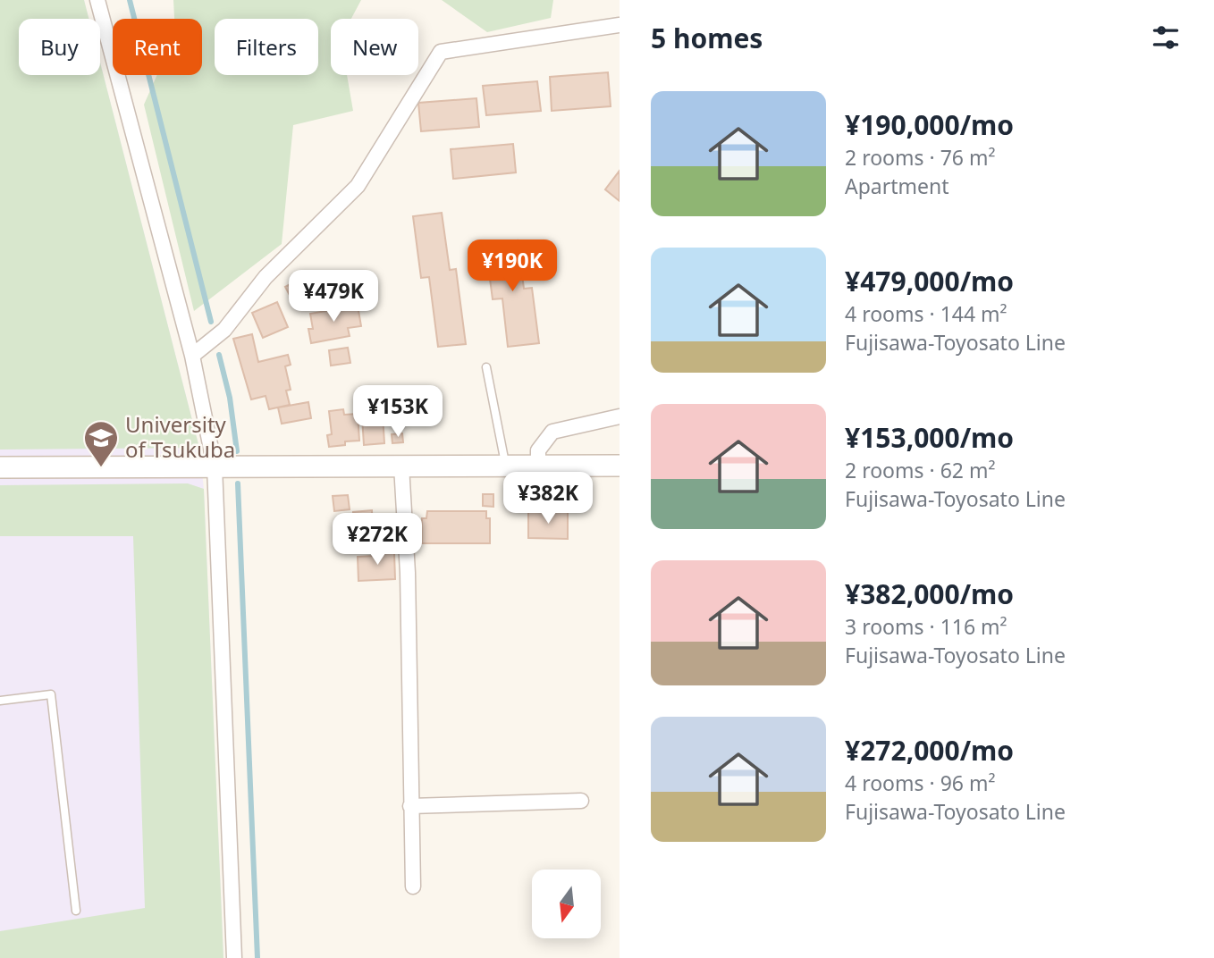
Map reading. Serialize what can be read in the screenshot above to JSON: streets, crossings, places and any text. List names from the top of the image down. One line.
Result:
{"places":{"school or university":["University of Tsukuba"]},"north":"bottom","page":{"heading":"5 homes","chip":["Buy","Rent","Filters","New"],"list":[{"name":"¥190,000/mo","note":"2 rooms · 76 m² · Apartment"},{"name":"¥479,000/mo","note":"4 rooms · 144 m² · Fujisawa-Toyosato Line"},{"name":"¥153,000/mo","note":"2 rooms · 62 m² · Fujisawa-Toyosato Line"},{"name":"¥382,000/mo","note":"3 rooms · 116 m² · Fujisawa-Toyosato Line"},{"name":"¥272,000/mo","note":"4 rooms · 96 m² · Fujisawa-Toyosato Line"}],"price":["¥190K","¥479K","¥153K","¥382K","¥272K"]}}
